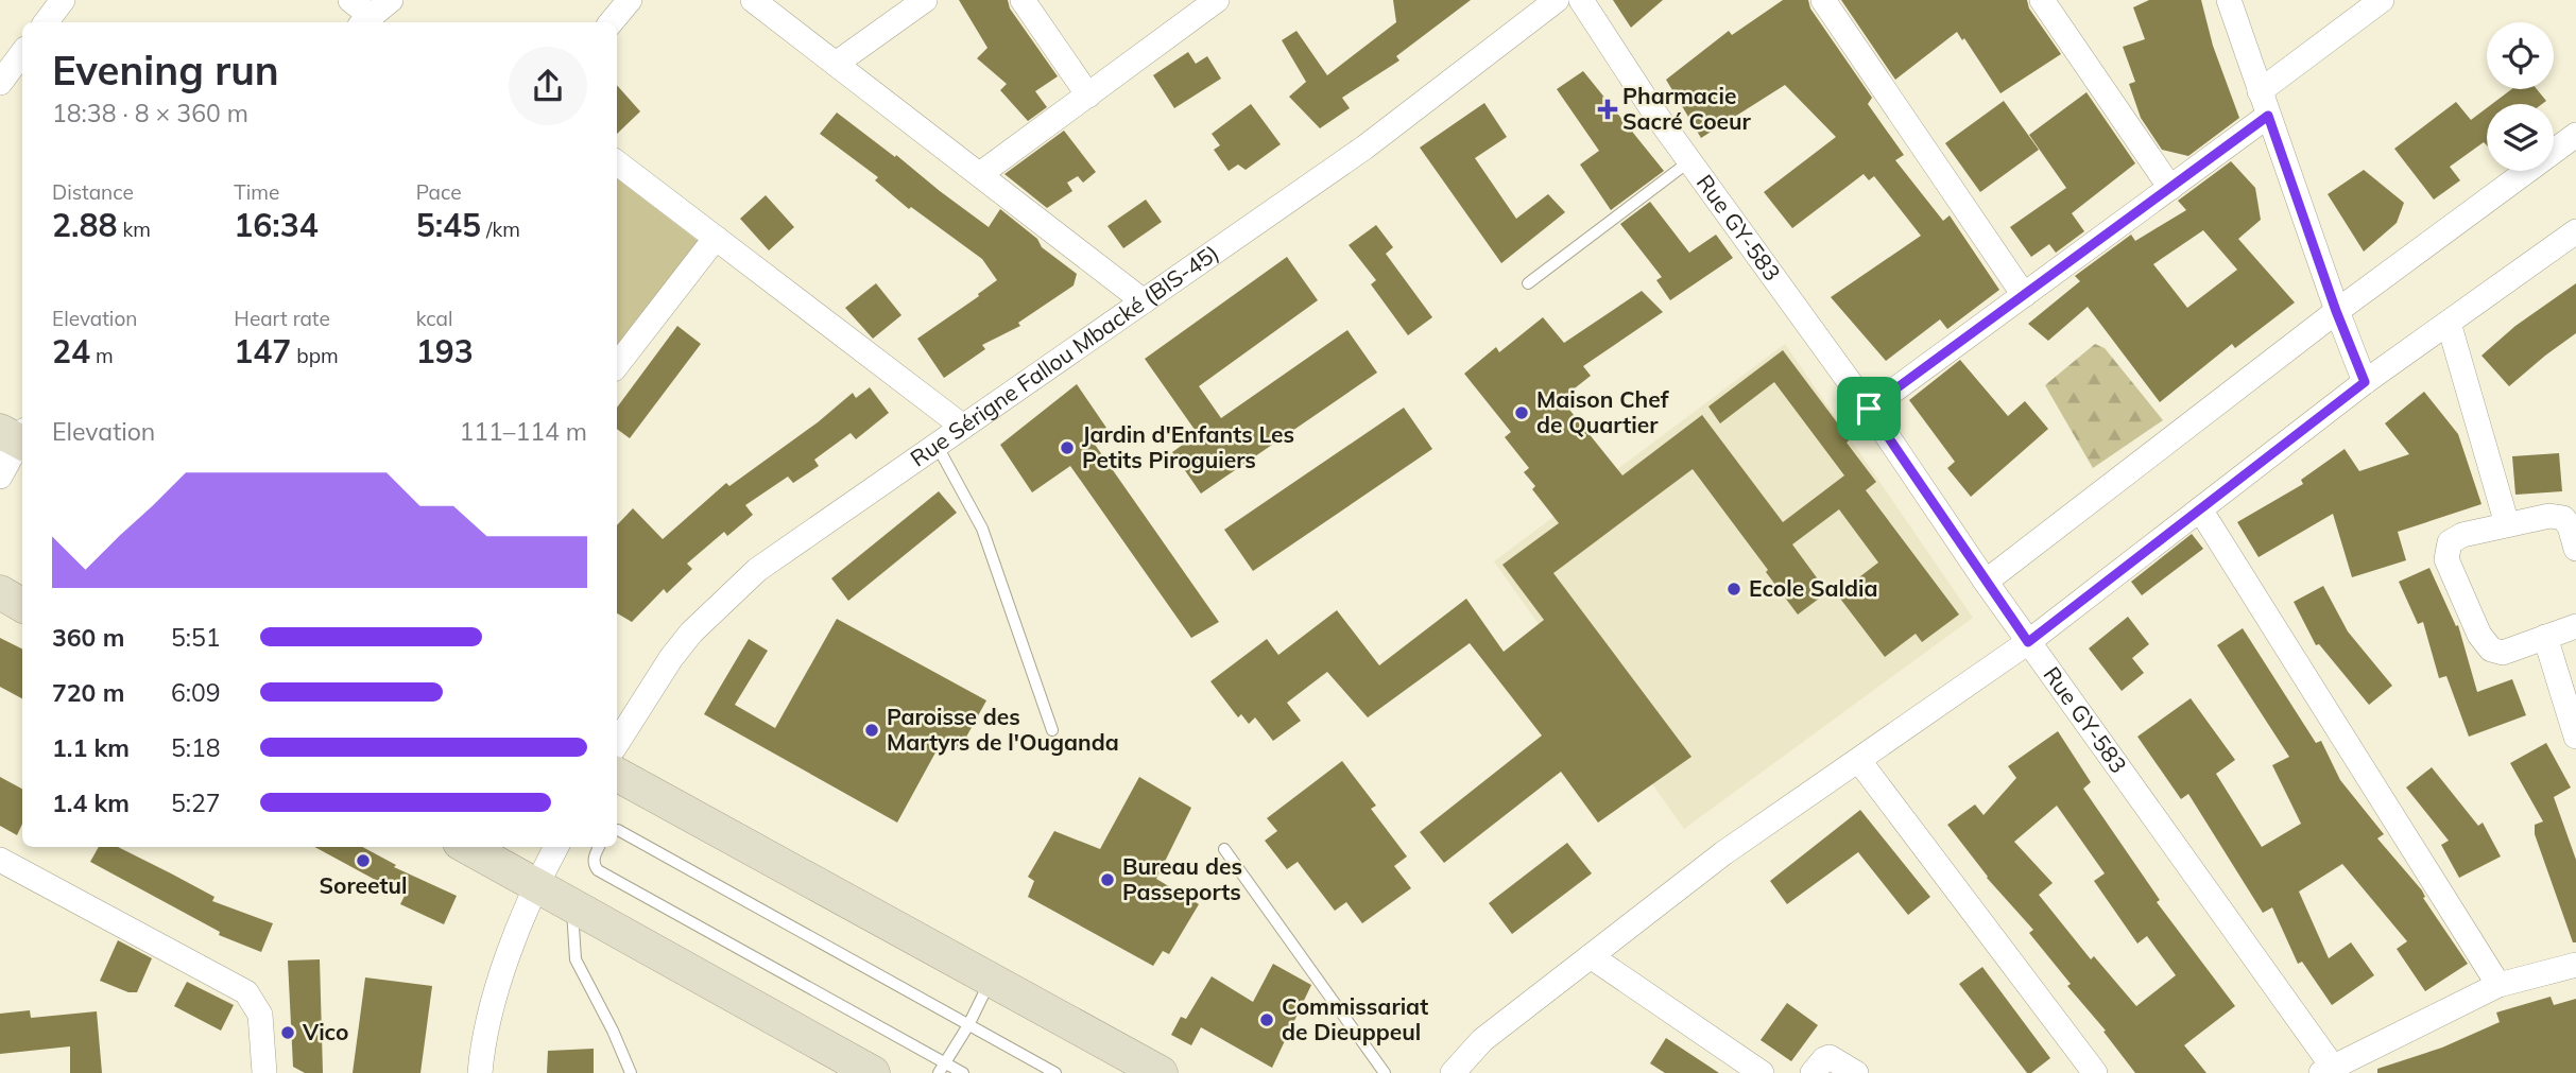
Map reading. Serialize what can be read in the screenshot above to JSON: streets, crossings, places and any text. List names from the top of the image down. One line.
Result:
{"streets":{"street":["Rue GY-583","Rue Sérigne Fallou Mbacké (BIS-45)"]},"places":{"health":["Pharmacie Sacré Coeur"],"other":["Maison Chef de Quartier","Jardin d'Enfants Les Petits Piroguiers","Ecole Saldia","Paroisse des Martyrs de l'Ouganda","Soreetul","Bureau des Passeports","Commissariat de Dieuppeul","Vico"]},"page":{"heading":["Evening run","18:38 · 8 × 360 m"],"stats":[["Distance","2.88 km"],["Time","16:34"],["Pace","5:45 /km"],["Elevation","24 m"],["Heart rate","147 bpm"],["kcal","193"]],"chart":["Elevation","111–114 m"],"list":[{"name":"360 m","note":"5:51"},{"name":"720 m","note":"6:09"},{"name":"1.1 km","note":"5:18"},{"name":"1.4 km","note":"5:27"}]}}
